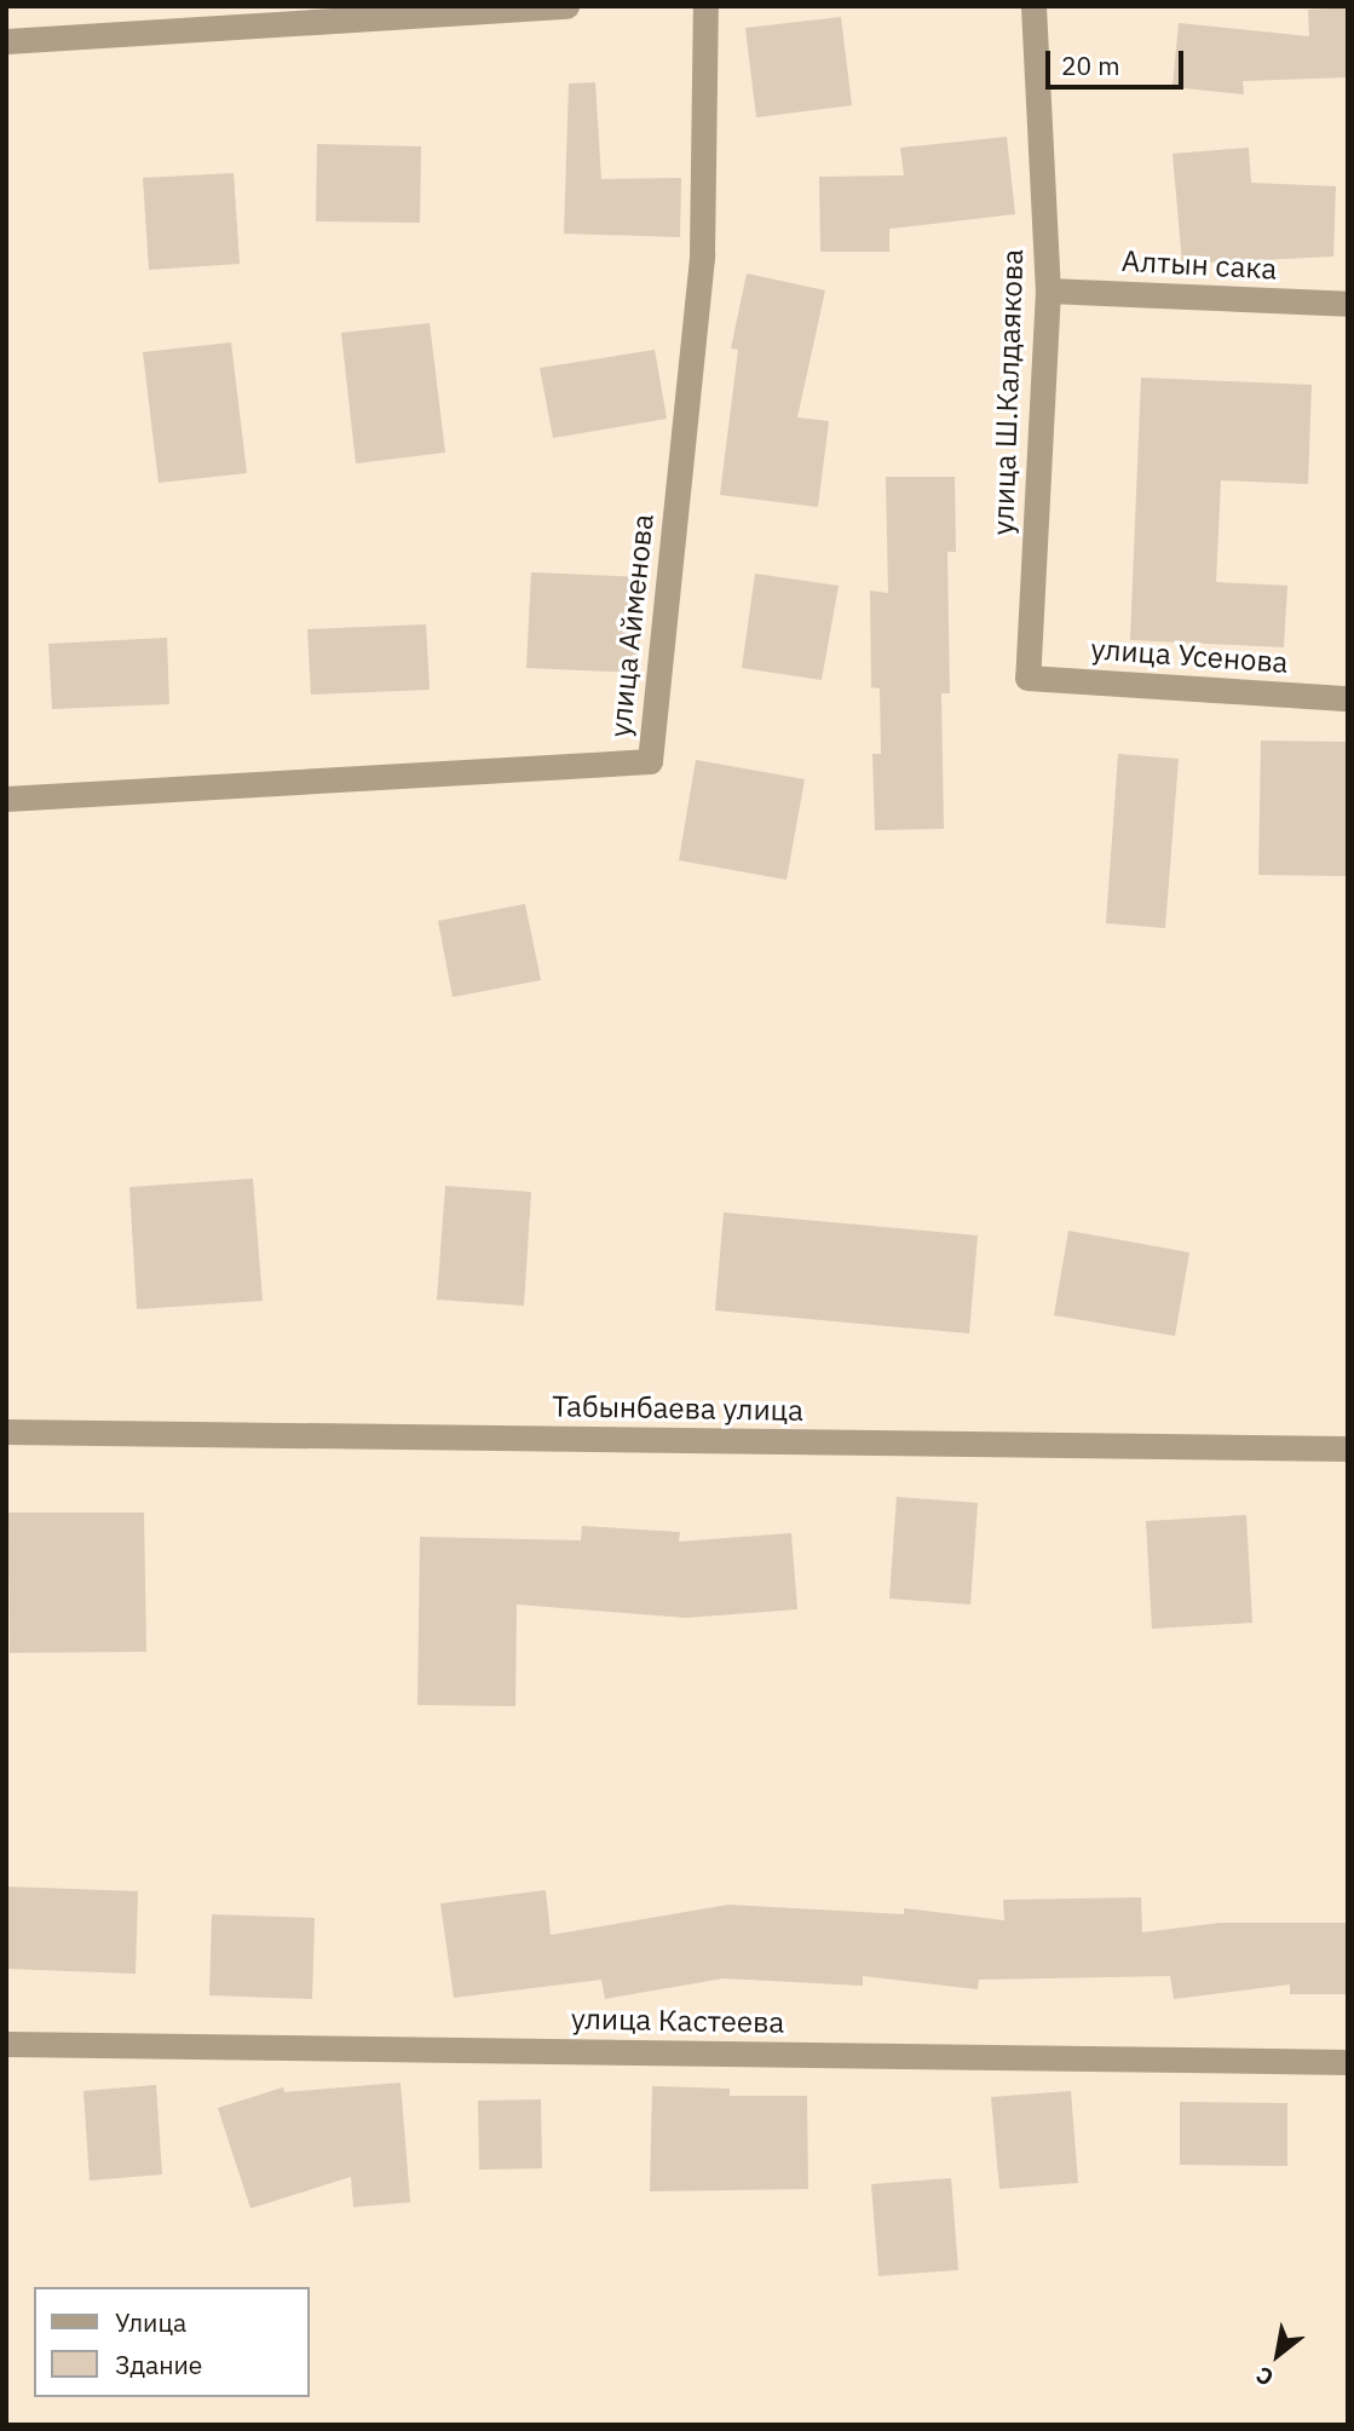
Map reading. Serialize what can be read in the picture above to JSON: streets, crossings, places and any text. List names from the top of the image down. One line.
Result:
{"streets":{"street":["Алтын сака","улица Ш.Калдаякова","улица Айменова","улица Усенова","Табынбаева улица","улица Кастеева"]},"crossings":[["Алтын сака","улица Ш.Калдаякова"],["улица Ш.Калдаякова","улица Усенова"]],"legend":["Улица","Здание"],"scale_bar":"20 m","north":"bottom left"}
